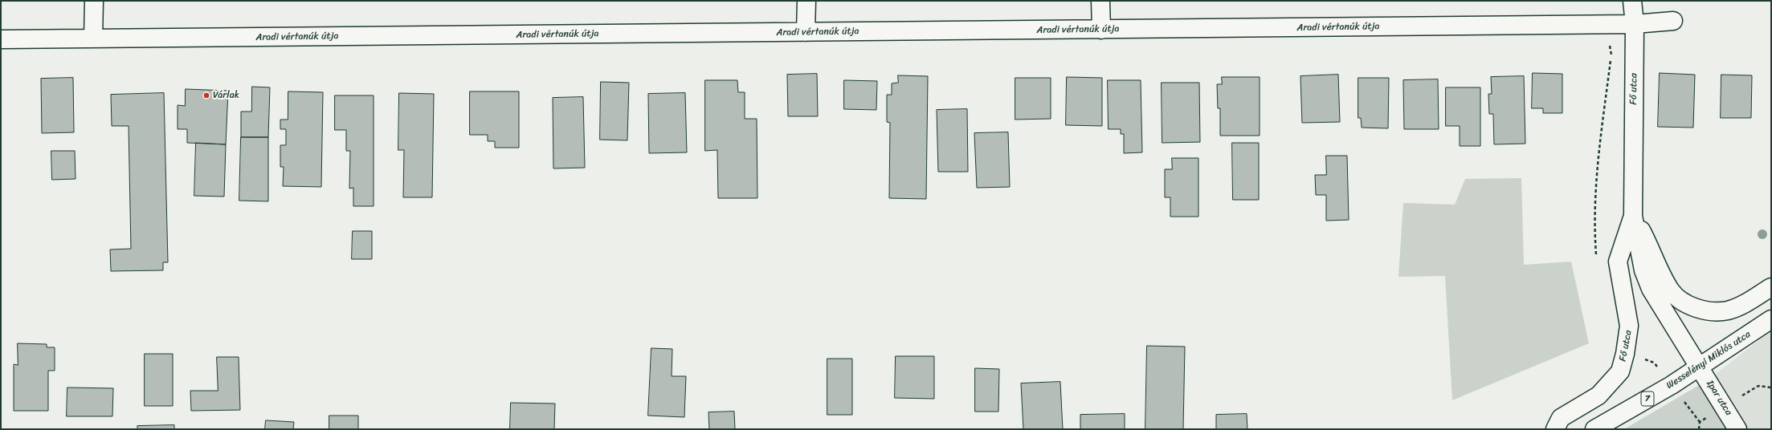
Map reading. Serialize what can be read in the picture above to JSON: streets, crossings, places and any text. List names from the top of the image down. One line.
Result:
{"streets":{"street":["Aradi vértanúk útja","Fő utca","Wesselényi Miklós utca","Ipar utca","7"]},"crossings":[["Aradi vértanúk útja","Fő utca"],["Fő utca","Wesselényi Miklós utca"],["Fő utca","Ipar utca"],["Wesselényi Miklós utca","Ipar utca"]],"places":["Várlak"]}
